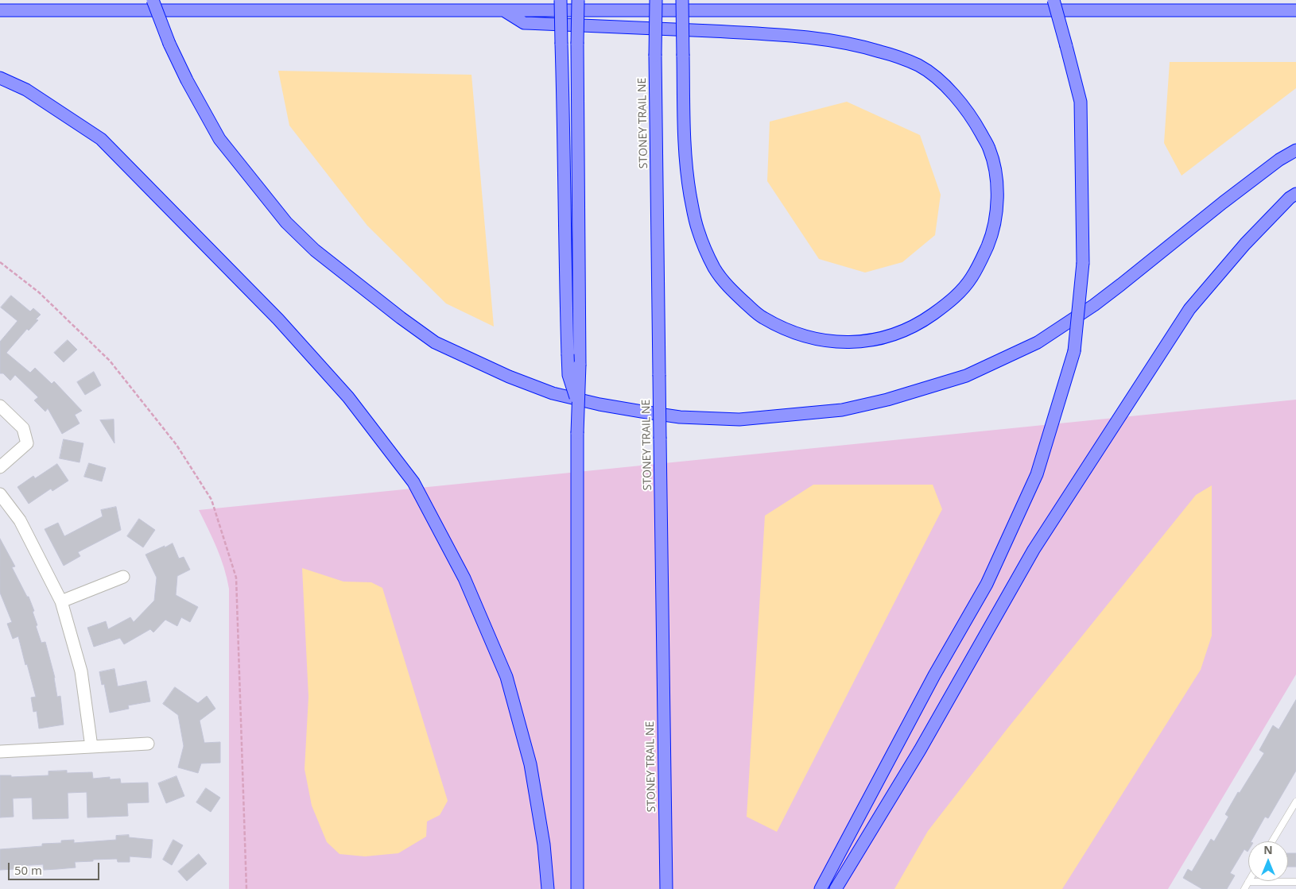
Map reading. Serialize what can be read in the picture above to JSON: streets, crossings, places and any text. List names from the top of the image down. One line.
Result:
{"streets":{"highway":["STONEY TRAIL NE"]},"scale_bar":"50 m","north":"top"}
